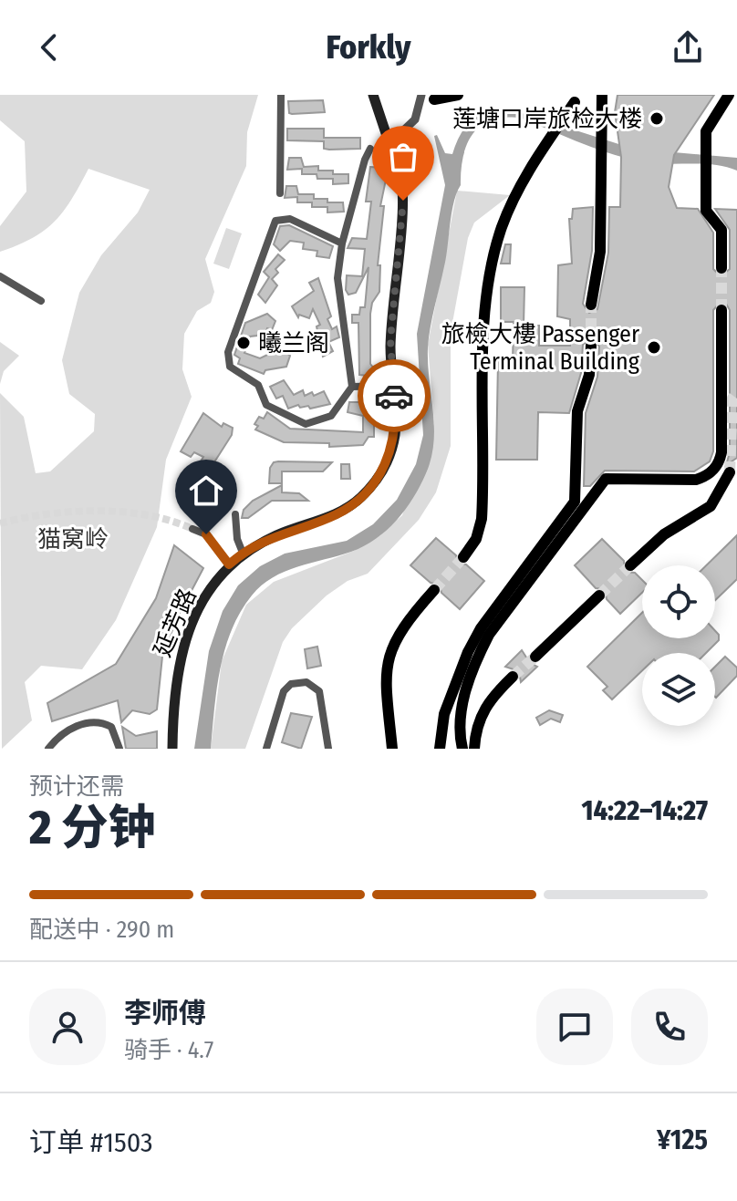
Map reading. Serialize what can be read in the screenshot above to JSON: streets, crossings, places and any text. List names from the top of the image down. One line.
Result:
{"streets":{"main road":["延芳路"]},"parks":["猫窝岭"],"places":["莲塘口岸旅检大楼","曦兰阁","旅檢大樓 Passenger Terminal Building"],"page":{"header":"Forkly","heading":["2 分钟","预计还需","14:22–14:27"],"panel":["李师傅","骑手 · 4.7","订单 #1503","¥125"],"bar":"配送中 · 290 m"}}
